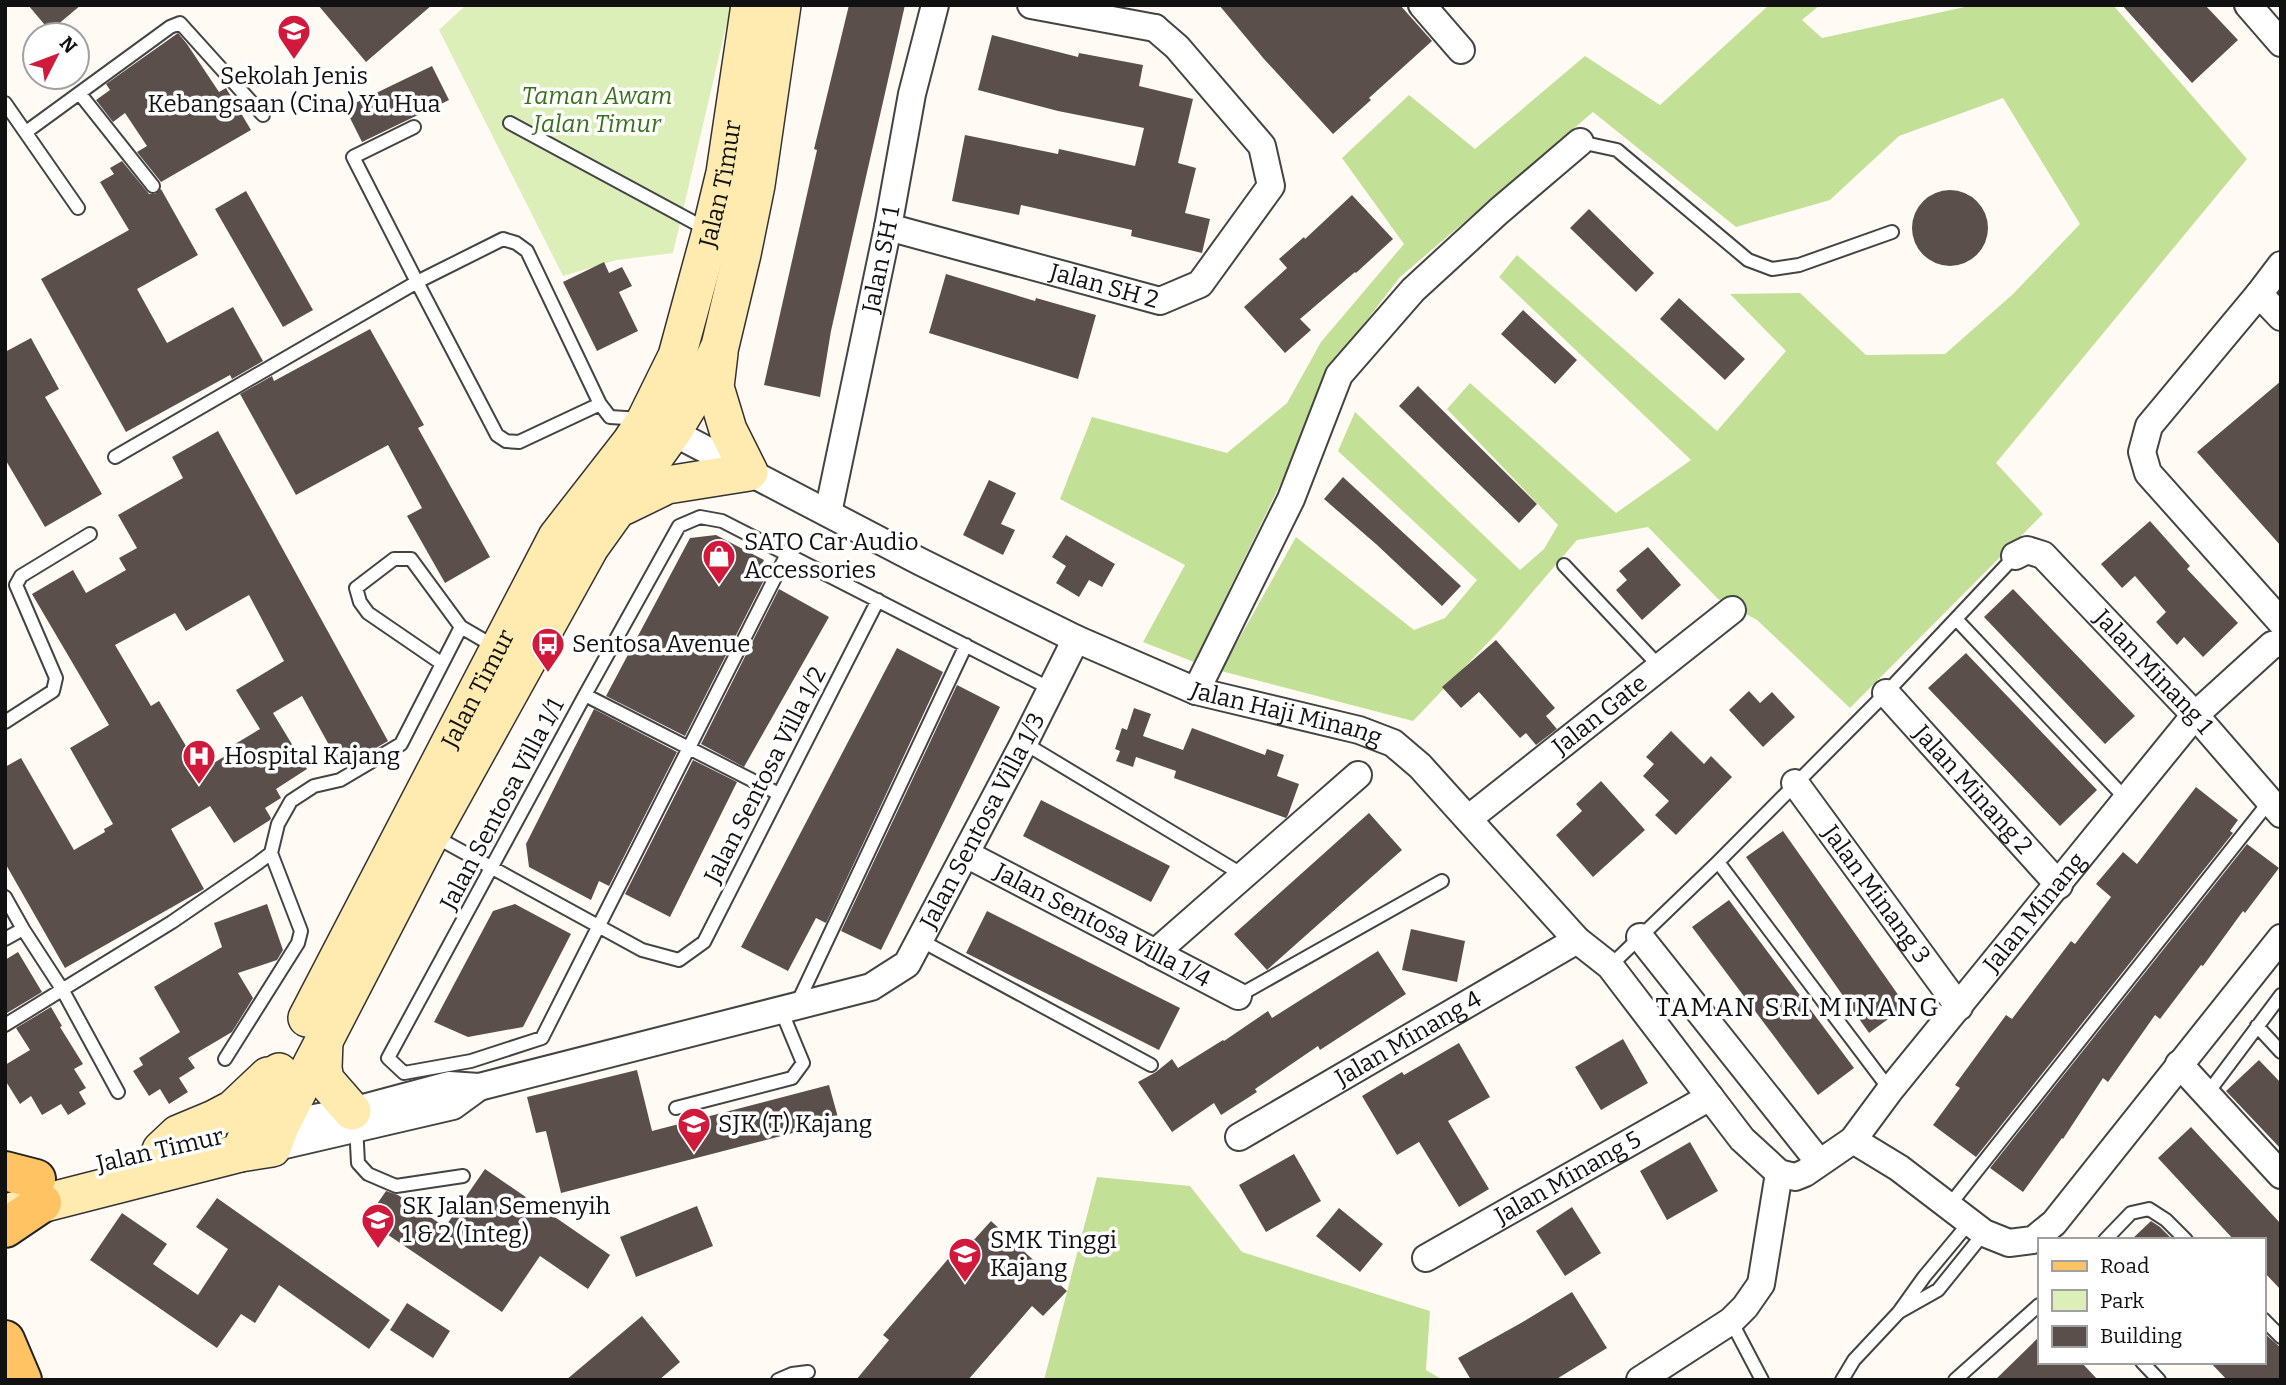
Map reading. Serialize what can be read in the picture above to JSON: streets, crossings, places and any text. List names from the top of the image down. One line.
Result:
{"streets":{"main road":["Jalan Timur"],"street":["Jalan SH 1","Jalan SH 2","Jalan Minang 1","Jalan Haji Minang","Jalan Gate","Jalan Minang 2","Jalan Sentosa Villa 1/3","Jalan Minang 3","Jalan Minang","Jalan Sentosa Villa 1/4","Jalan Minang 4","Jalan Minang 5"],"lane":["Jalan Sentosa Villa 1/2","Jalan Sentosa Villa 1/1"]},"crossings":[["Jalan Timur","Jalan Haji Minang"],["Jalan Timur","Jalan Sentosa Villa 1/3"],["Jalan SH 1","Jalan SH 2"],["Jalan SH 1","Jalan Haji Minang"],["Jalan Minang 1","Jalan Minang"],["Jalan Haji Minang","Jalan Gate"],["Jalan Haji Minang","Jalan Sentosa Villa 1/3"],["Jalan Haji Minang","Jalan Minang"],["Jalan Haji Minang","Jalan Minang 4"],["Jalan Haji Minang","Jalan Minang 5"],["Jalan Sentosa Villa 1/2","Jalan Sentosa Villa 1/1"],["Jalan Minang 2","Jalan Minang"],["Jalan Sentosa Villa 1/3","Jalan Sentosa Villa 1/4"],["Jalan Minang 3","Jalan Minang"]],"districts":["TAMAN SRI MINANG"],"parks":["Taman Awam Jalan Timur"],"places":{"school or university":["Sekolah Jenis Kebangsaan (Cina) Yu Hua","SJK (T) Kajang","SK Jalan Semenyih 1 & 2 (Integ)","SMK Tinggi Kajang"],"shop":["SATO Car Audio Accessories"],"bus stop":["Sentosa Avenue"],"hospital":["Hospital Kajang"]},"legend":["Road","Park","Building"],"north":"top right"}
